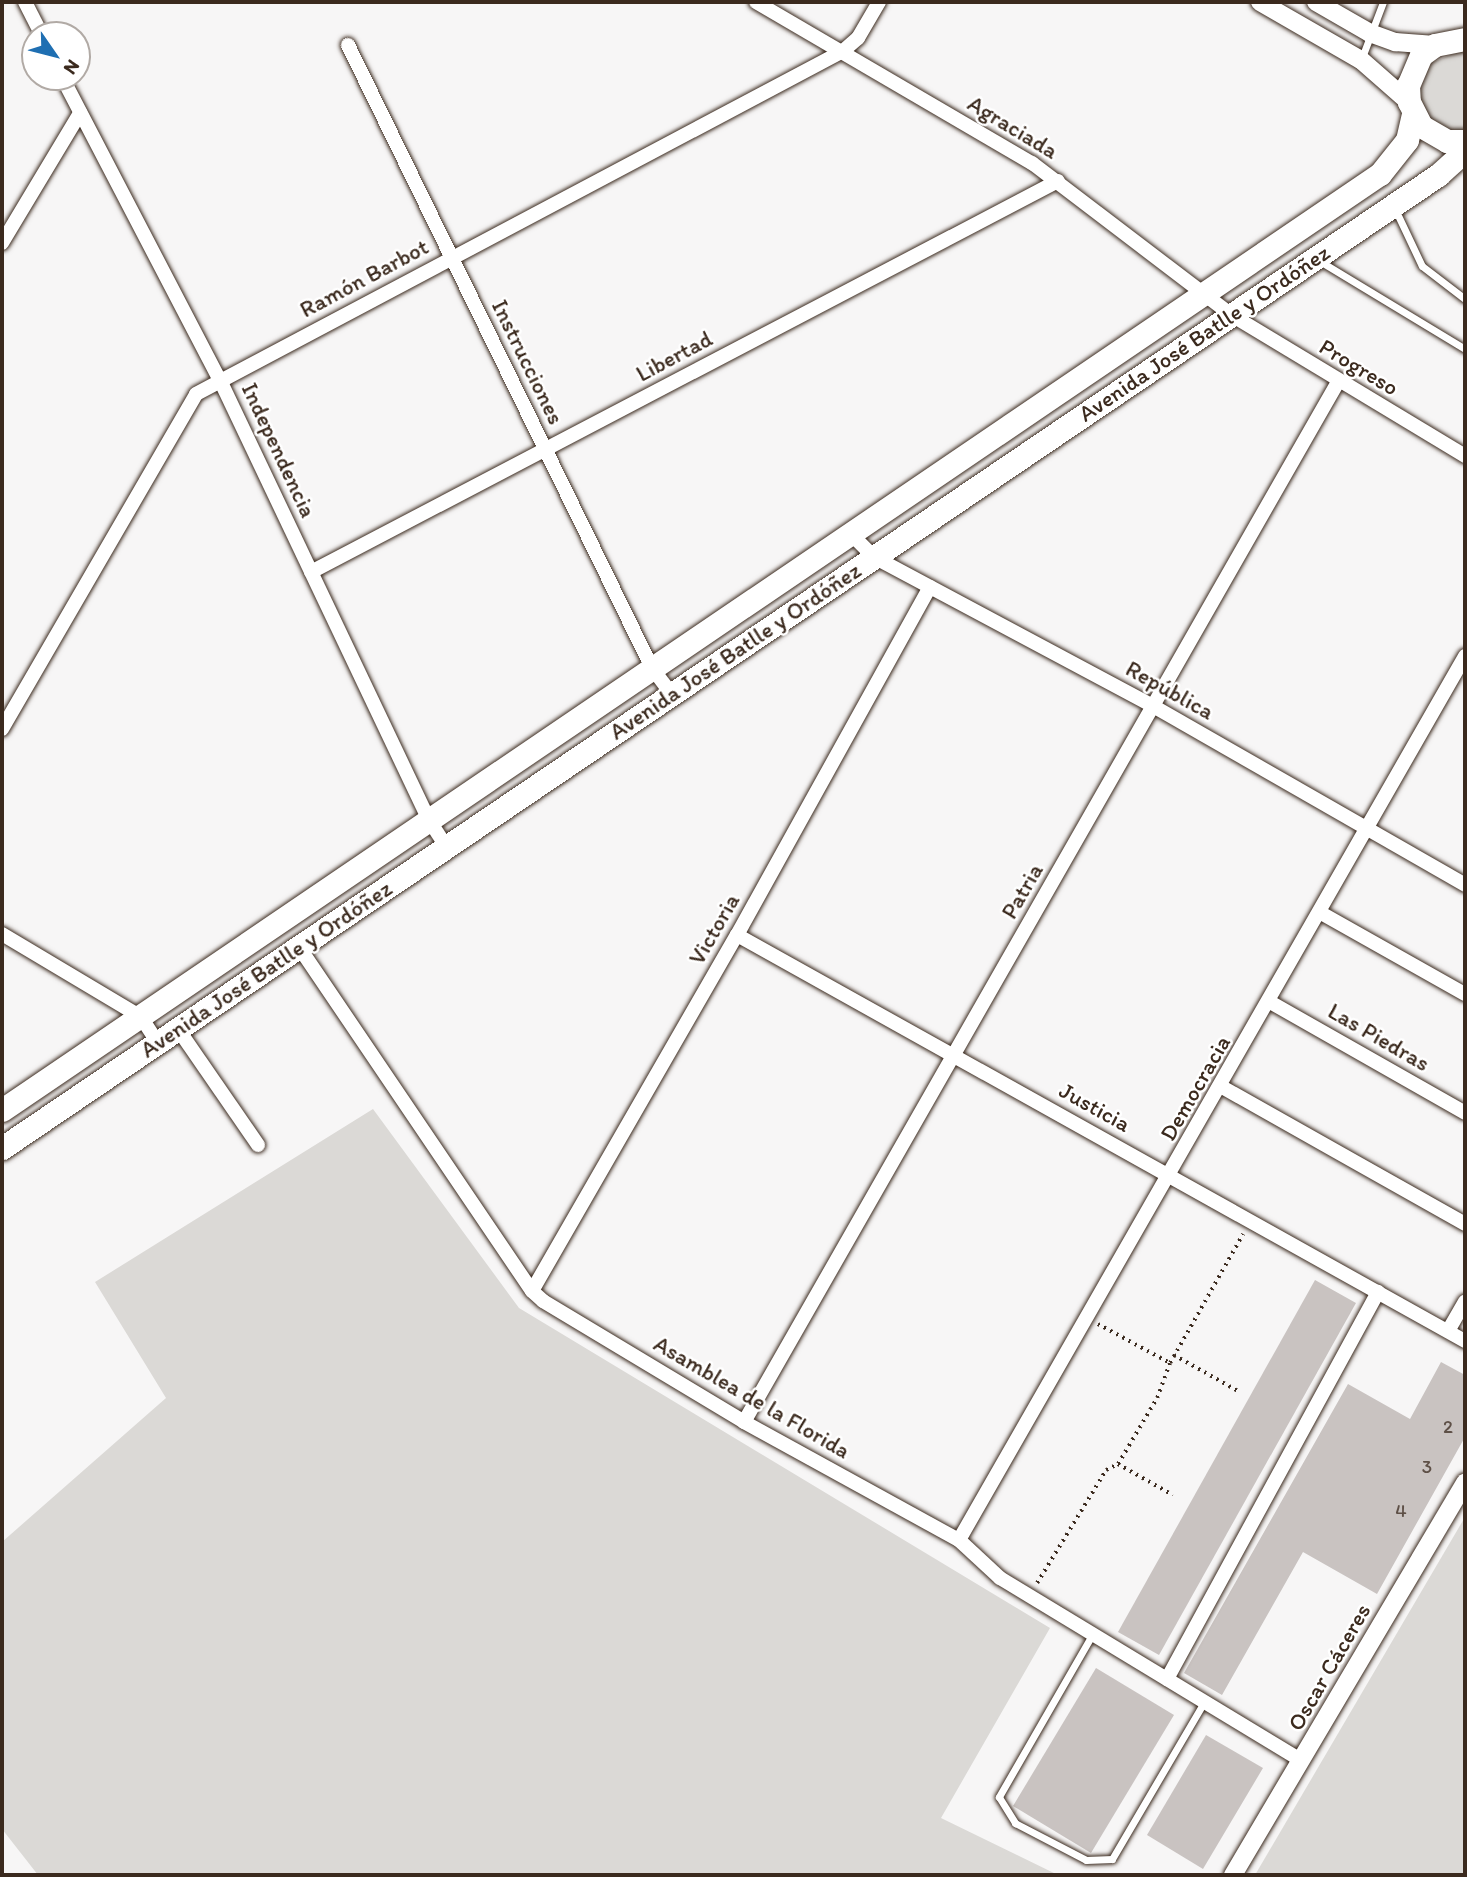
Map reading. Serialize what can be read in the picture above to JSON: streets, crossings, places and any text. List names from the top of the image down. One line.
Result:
{"streets":{"main road":["Avenida José Batlle y Ordóñez"],"street":["Agraciada","Ramón Barbot","Libertad","Instrucciones","Progreso","Independencia","República","Patria","Victoria","Las Piedras","Democracia","Justicia","Asamblea de la Florida","Oscar Cáceres"]},"crossings":[["Agraciada","Ramón Barbot"],["Agraciada","Avenida José Batlle y Ordóñez"],["Agraciada","Libertad"],["Agraciada","Progreso"],["Ramón Barbot","Instrucciones"],["Ramón Barbot","Independencia"],["Avenida José Batlle y Ordóñez","Instrucciones"],["Avenida José Batlle y Ordóñez","Progreso"],["Avenida José Batlle y Ordóñez","Independencia"],["Avenida José Batlle y Ordóñez","República"],["Avenida José Batlle y Ordóñez","Asamblea de la Florida"],["Libertad","Instrucciones"],["Libertad","Independencia"],["Progreso","Patria"],["República","Patria"],["República","Victoria"],["República","Democracia"],["Patria","Justicia"],["Patria","Asamblea de la Florida"],["Victoria","Justicia"],["Victoria","Asamblea de la Florida"],["Las Piedras","Democracia"],["Democracia","Justicia"],["Democracia","Asamblea de la Florida"],["Asamblea de la Florida","Oscar Cáceres"]],"house_numbers":["2","3","4"],"north":"bottom right"}
